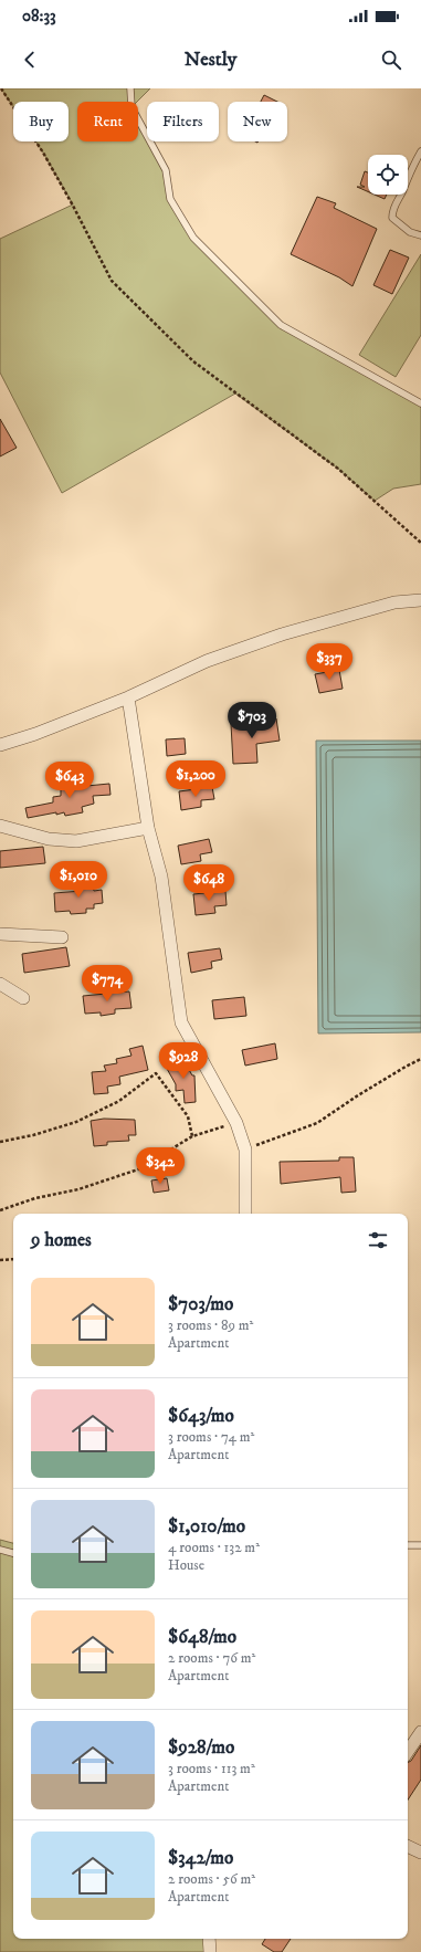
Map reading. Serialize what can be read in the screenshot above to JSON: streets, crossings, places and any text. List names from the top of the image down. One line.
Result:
{"page":{"status":"08:33","header":"Nestly","chip":["Buy","Rent","Filters","New"],"price":["$337","$703","$1,200","$643","$1,010","$648","$774","$928","$342"],"heading":"9 homes","list":[{"name":"$703/mo","note":"3 rooms · 89 m² · Apartment"},{"name":"$643/mo","note":"3 rooms · 74 m² · Apartment"},{"name":"$1,010/mo","note":"4 rooms · 132 m² · House"},{"name":"$648/mo","note":"2 rooms · 76 m² · Apartment"},{"name":"$928/mo","note":"3 rooms · 113 m² · Apartment"},{"name":"$342/mo","note":"2 rooms · 56 m² · Apartment"}]}}
